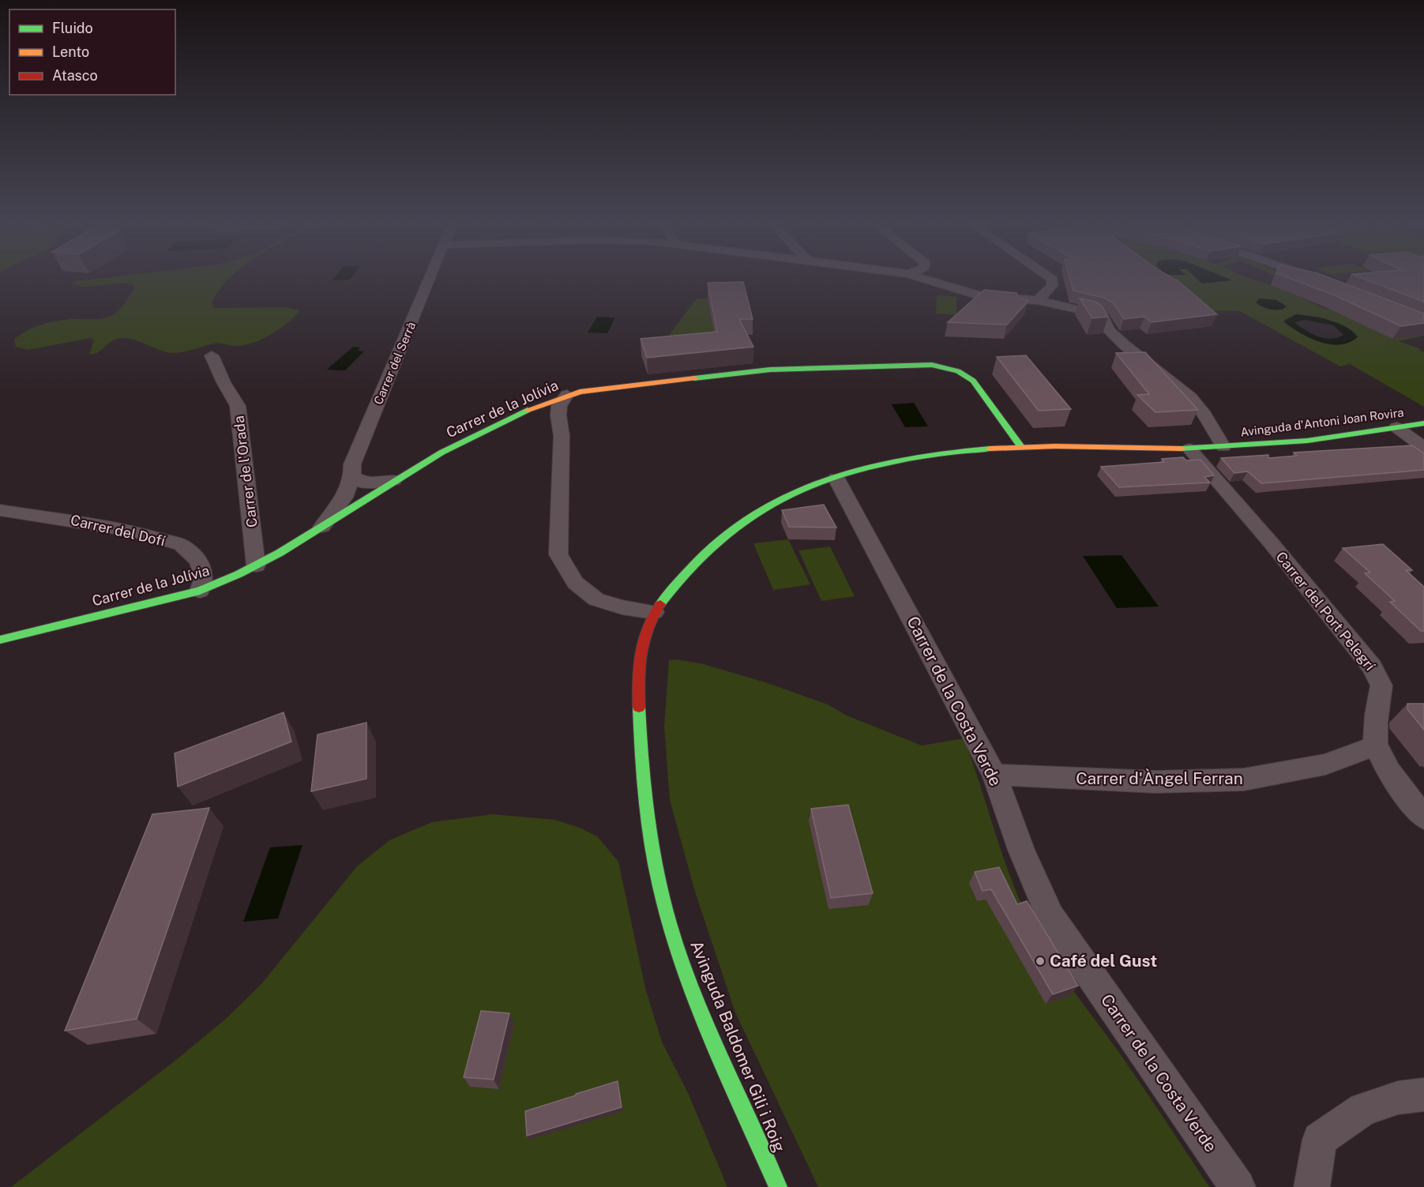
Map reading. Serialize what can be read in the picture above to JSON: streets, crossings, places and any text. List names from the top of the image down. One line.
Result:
{"streets":{"street":["Carrer del Serrà","Carrer de la Jolívia","Avinguda d'Antoni Joan Rovira","Carrer de l'Orada","Carrer del Dofí","Carrer del Port Pelegrí","Carrer de la Costa Verde","Carrer d'Àngel Ferran","Avinguda Baldomer Gili i Roig"]},"crossings":[["Carrer del Serrà","Carrer de la Jolívia"],["Carrer de la Jolívia","Avinguda d'Antoni Joan Rovira"],["Carrer de la Jolívia","Carrer de l'Orada"],["Carrer de la Jolívia","Carrer del Dofí"],["Carrer de la Jolívia","Avinguda Baldomer Gili i Roig"],["Avinguda d'Antoni Joan Rovira","Carrer del Port Pelegrí"],["Avinguda d'Antoni Joan Rovira","Avinguda Baldomer Gili i Roig"],["Carrer del Port Pelegrí","Carrer d'Àngel Ferran"],["Carrer de la Costa Verde","Carrer d'Àngel Ferran"],["Carrer de la Costa Verde","Avinguda Baldomer Gili i Roig"]],"places":["Café del Gust"],"legend":["Fluido","Lento","Atasco"]}
